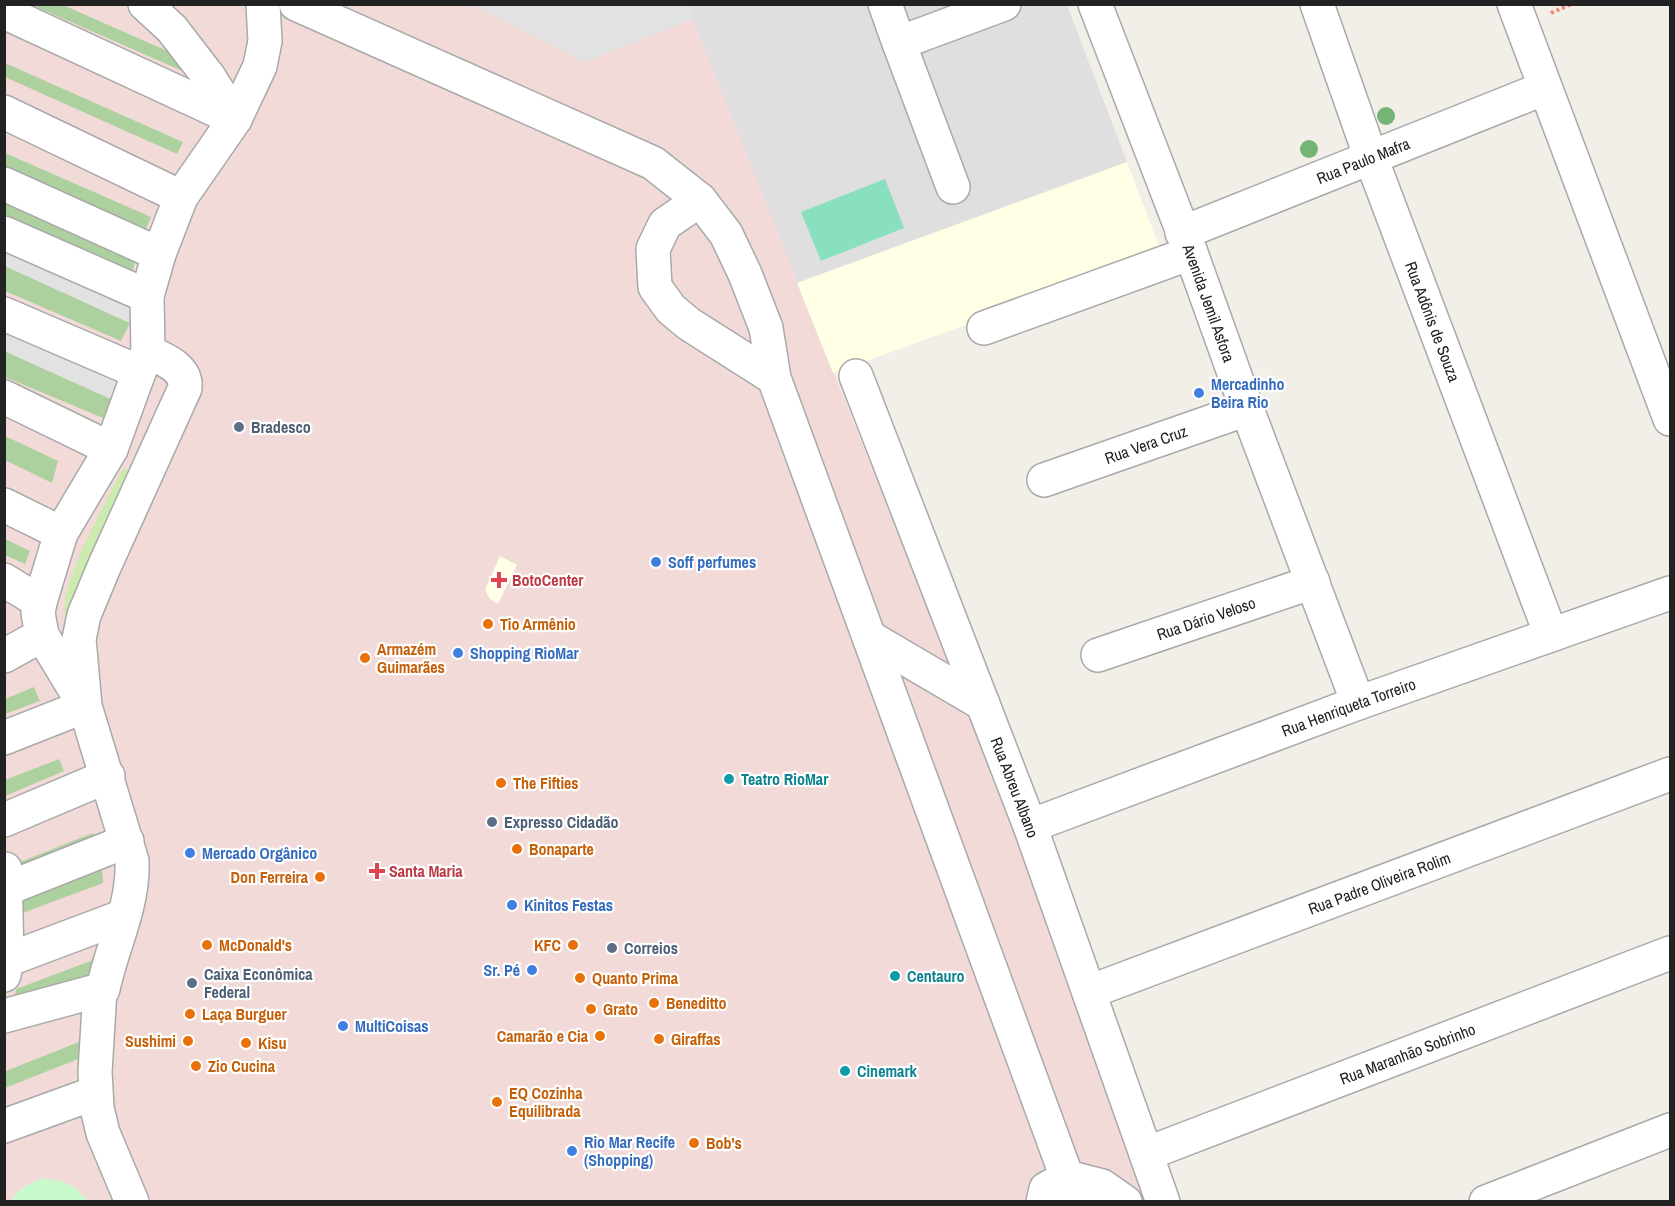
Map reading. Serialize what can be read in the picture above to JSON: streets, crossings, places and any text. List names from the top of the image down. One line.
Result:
{"streets":{"street":["Rua Paulo Mafra","Avenida Jemil Asfora","Rua Adônis de Souza","Rua Vera Cruz","Rua Dário Veloso","Rua Henriqueta Torreiro","Rua Abreu Albano","Rua Padre Oliveira Rolim","Rua Maranhão Sobrinho"]},"crossings":[["Rua Paulo Mafra","Avenida Jemil Asfora"],["Rua Paulo Mafra","Rua Adônis de Souza"],["Avenida Jemil Asfora","Rua Vera Cruz"],["Avenida Jemil Asfora","Rua Dário Veloso"],["Avenida Jemil Asfora","Rua Henriqueta Torreiro"],["Rua Adônis de Souza","Rua Henriqueta Torreiro"],["Rua Henriqueta Torreiro","Rua Abreu Albano"],["Rua Abreu Albano","Rua Padre Oliveira Rolim"],["Rua Abreu Albano","Rua Maranhão Sobrinho"]],"places":{"other":["Mercadinho Beira Rio","Bradesco","Soff perfumes","Tio Armênio","Shopping RioMar","Armazém Guimarães","Teatro RioMar","The Fifties","Expresso Cidadão","Bonaparte","Mercado Orgânico","Don Ferreira","Kinitos Festas","McDonald's","KFC","Correios","Sr. Pé","Centauro","Quanto Prima","Caixa Econômica Federal","Beneditto","Grato","Laça Burguer","MultiCoisas","Camarão e Cia","Giraffas","Sushimi","Kisu","Zio Cucina","Cinemark","EQ Cozinha Equilibrada","Bob's","Rio Mar Recife (Shopping)"],"health":["BotoCenter","Santa Maria"]}}
